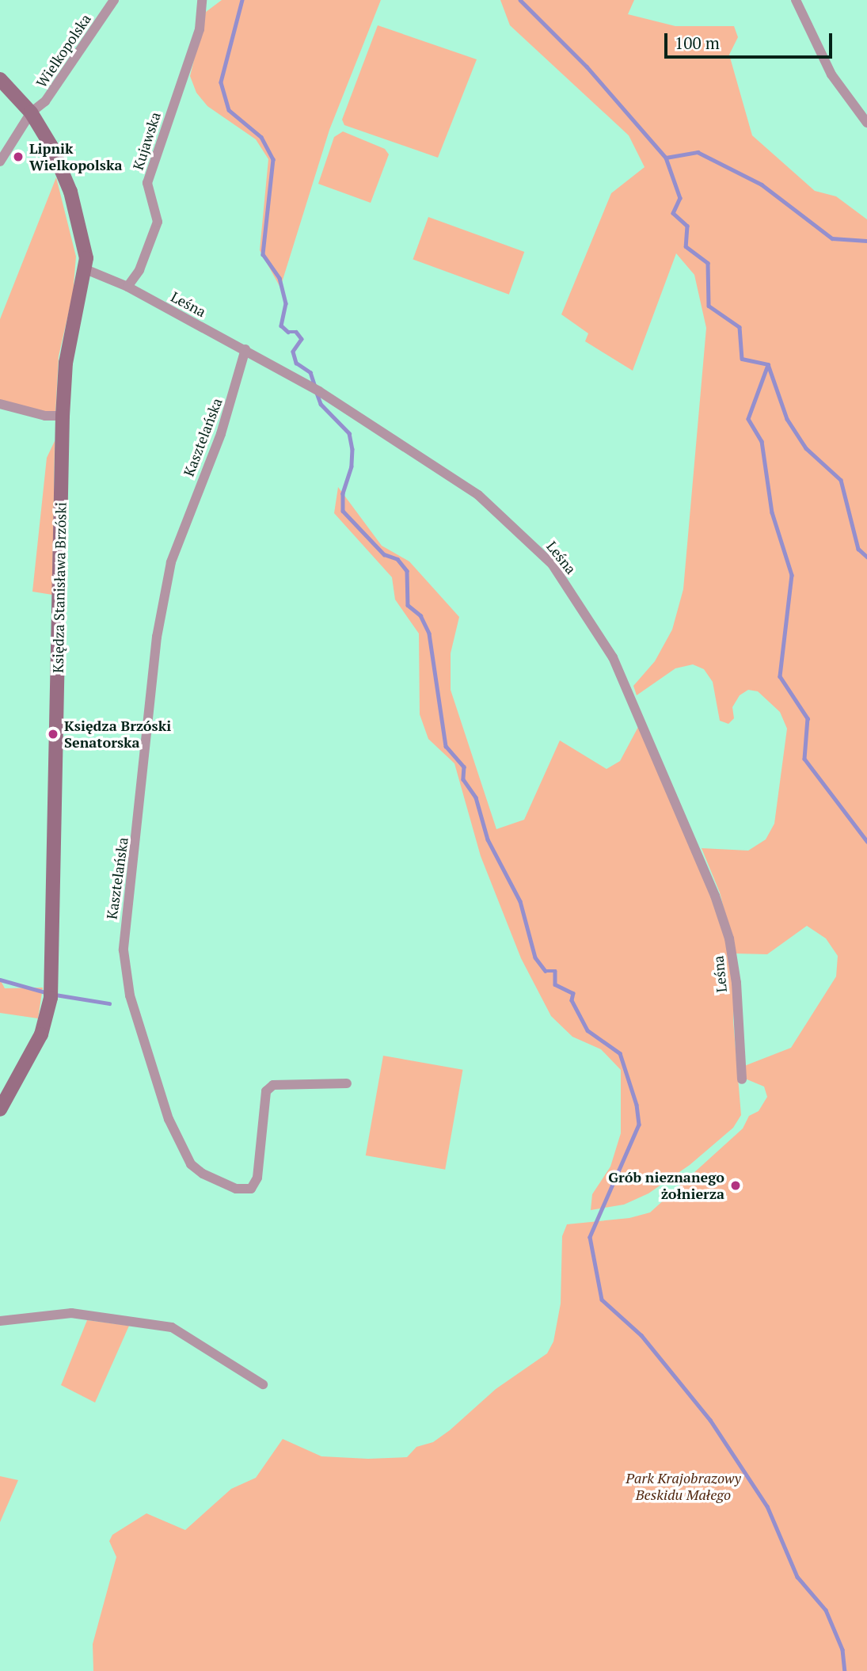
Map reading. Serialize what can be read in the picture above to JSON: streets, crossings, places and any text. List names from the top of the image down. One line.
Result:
{"streets":{"street":["Wielkopolska","Kujawska","Leśna","Kasztelańska","Księdza Stanisława Brzóski"]},"crossings":[["Wielkopolska","Księdza Stanisława Brzóski"],["Kujawska","Leśna"],["Leśna","Kasztelańska"],["Leśna","Księdza Stanisława Brzóski"]],"parks":["Park Krajobrazowy Beskidu Małego"],"places":["Lipnik Wielkopolska","Księdza Brzóski Senatorska","Grób nieznanego żołnierza"],"scale_bar":"100 m"}
